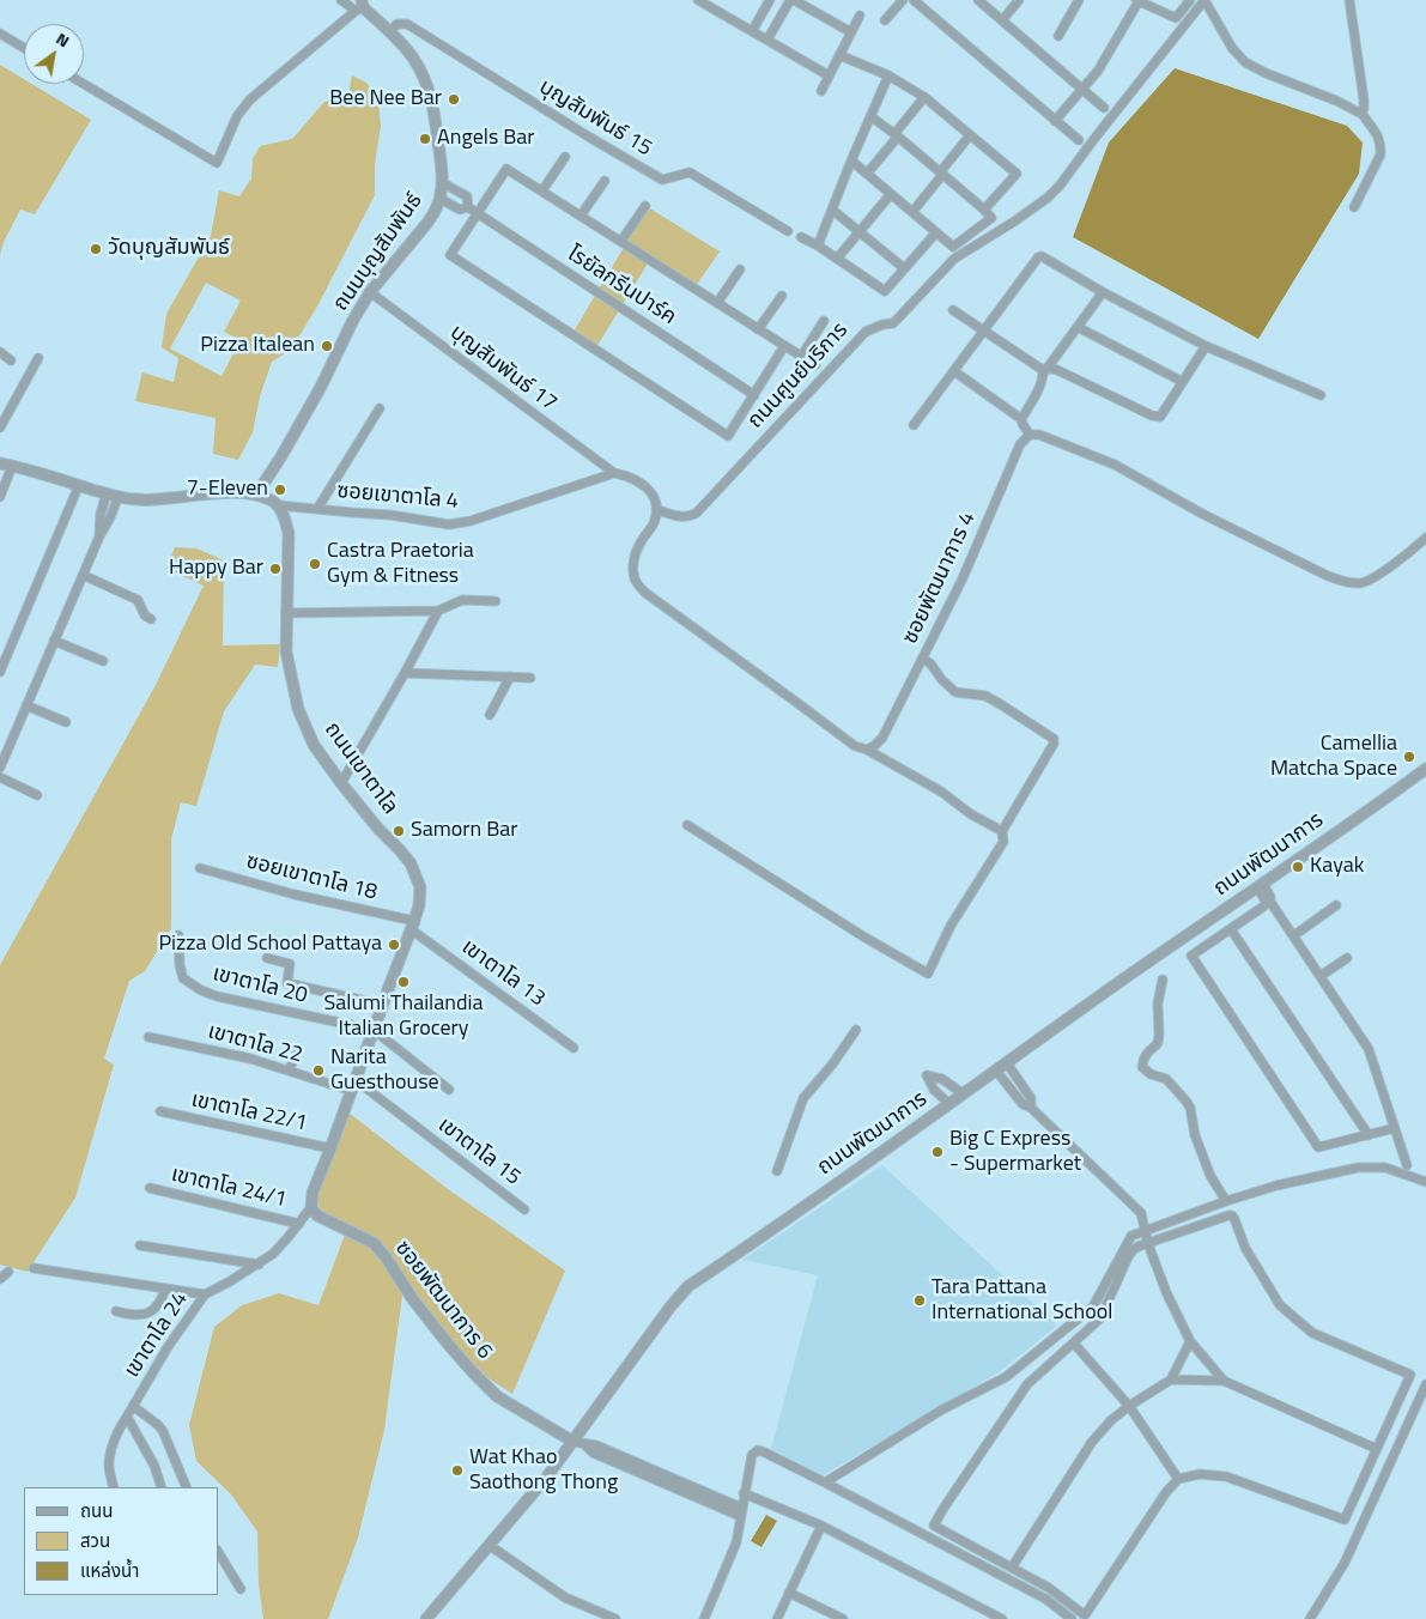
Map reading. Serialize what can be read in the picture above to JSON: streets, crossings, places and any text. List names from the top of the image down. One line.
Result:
{"streets":{"street":["บุญสัมพันธ์ 15","ถนนบุญสัมพันธ์","โรยัลกรีนปาร์ค","บุญสัมพันธ์ 17","ถนนศูนย์บริการ","ซอยเขาตาโล 4","ซอยพัฒนาการ 4","ถนนเขาตาโล","ถนนพัฒนาการ","ซอยเขาตาโล 18","เขาตาโล 13","เขาตาโล 20","เขาตาโล 22","เขาตาโล 22/1","เขาตาโล 15","เขาตาโล 24/1","ซอยพัฒนาการ 6","เขาตาโล 24"]},"crossings":[["บุญสัมพันธ์ 15","ถนนบุญสัมพันธ์"],["ถนนบุญสัมพันธ์","โรยัลกรีนปาร์ค"],["ถนนบุญสัมพันธ์","บุญสัมพันธ์ 17"],["บุญสัมพันธ์ 17","ซอยเขาตาโล 4"],["ซอยเขาตาโล 4","ถนนเขาตาโล"],["ถนนเขาตาโล","ซอยเขาตาโล 18"],["ถนนเขาตาโล","เขาตาโล 13"],["ถนนเขาตาโล","เขาตาโล 20"],["ถนนเขาตาโล","เขาตาโล 22"],["ถนนเขาตาโล","เขาตาโล 22/1"],["ถนนเขาตาโล","เขาตาโล 15"],["ถนนเขาตาโล","ซอยพัฒนาการ 6"],["ถนนเขาตาโล","เขาตาโล 24"],["ถนนพัฒนาการ","ซอยพัฒนาการ 6"],["ซอยเขาตาโล 18","เขาตาโล 13"],["เขาตาโล 22","เขาตาโล 15"],["เขาตาโล 24/1","เขาตาโล 24"],["ซอยพัฒนาการ 6","เขาตาโล 24"]],"places":["Bee Nee Bar","Angels Bar","วัดบุญสัมพันธ์","Pizza Italean","7-Eleven","Castra Praetoria Gym & Fitness","Happy Bar","Camellia Matcha Space","Samorn Bar","Kayak","Pizza Old School Pattaya","Salumi Thailandia Italian Grocery","Narita Guesthouse","Big C Express - Supermarket","Tara Pattana International School","Wat Khao Saothong Thong"],"legend":["ถนน","สวน","แหล่งน้ำ"],"north":"top right"}
